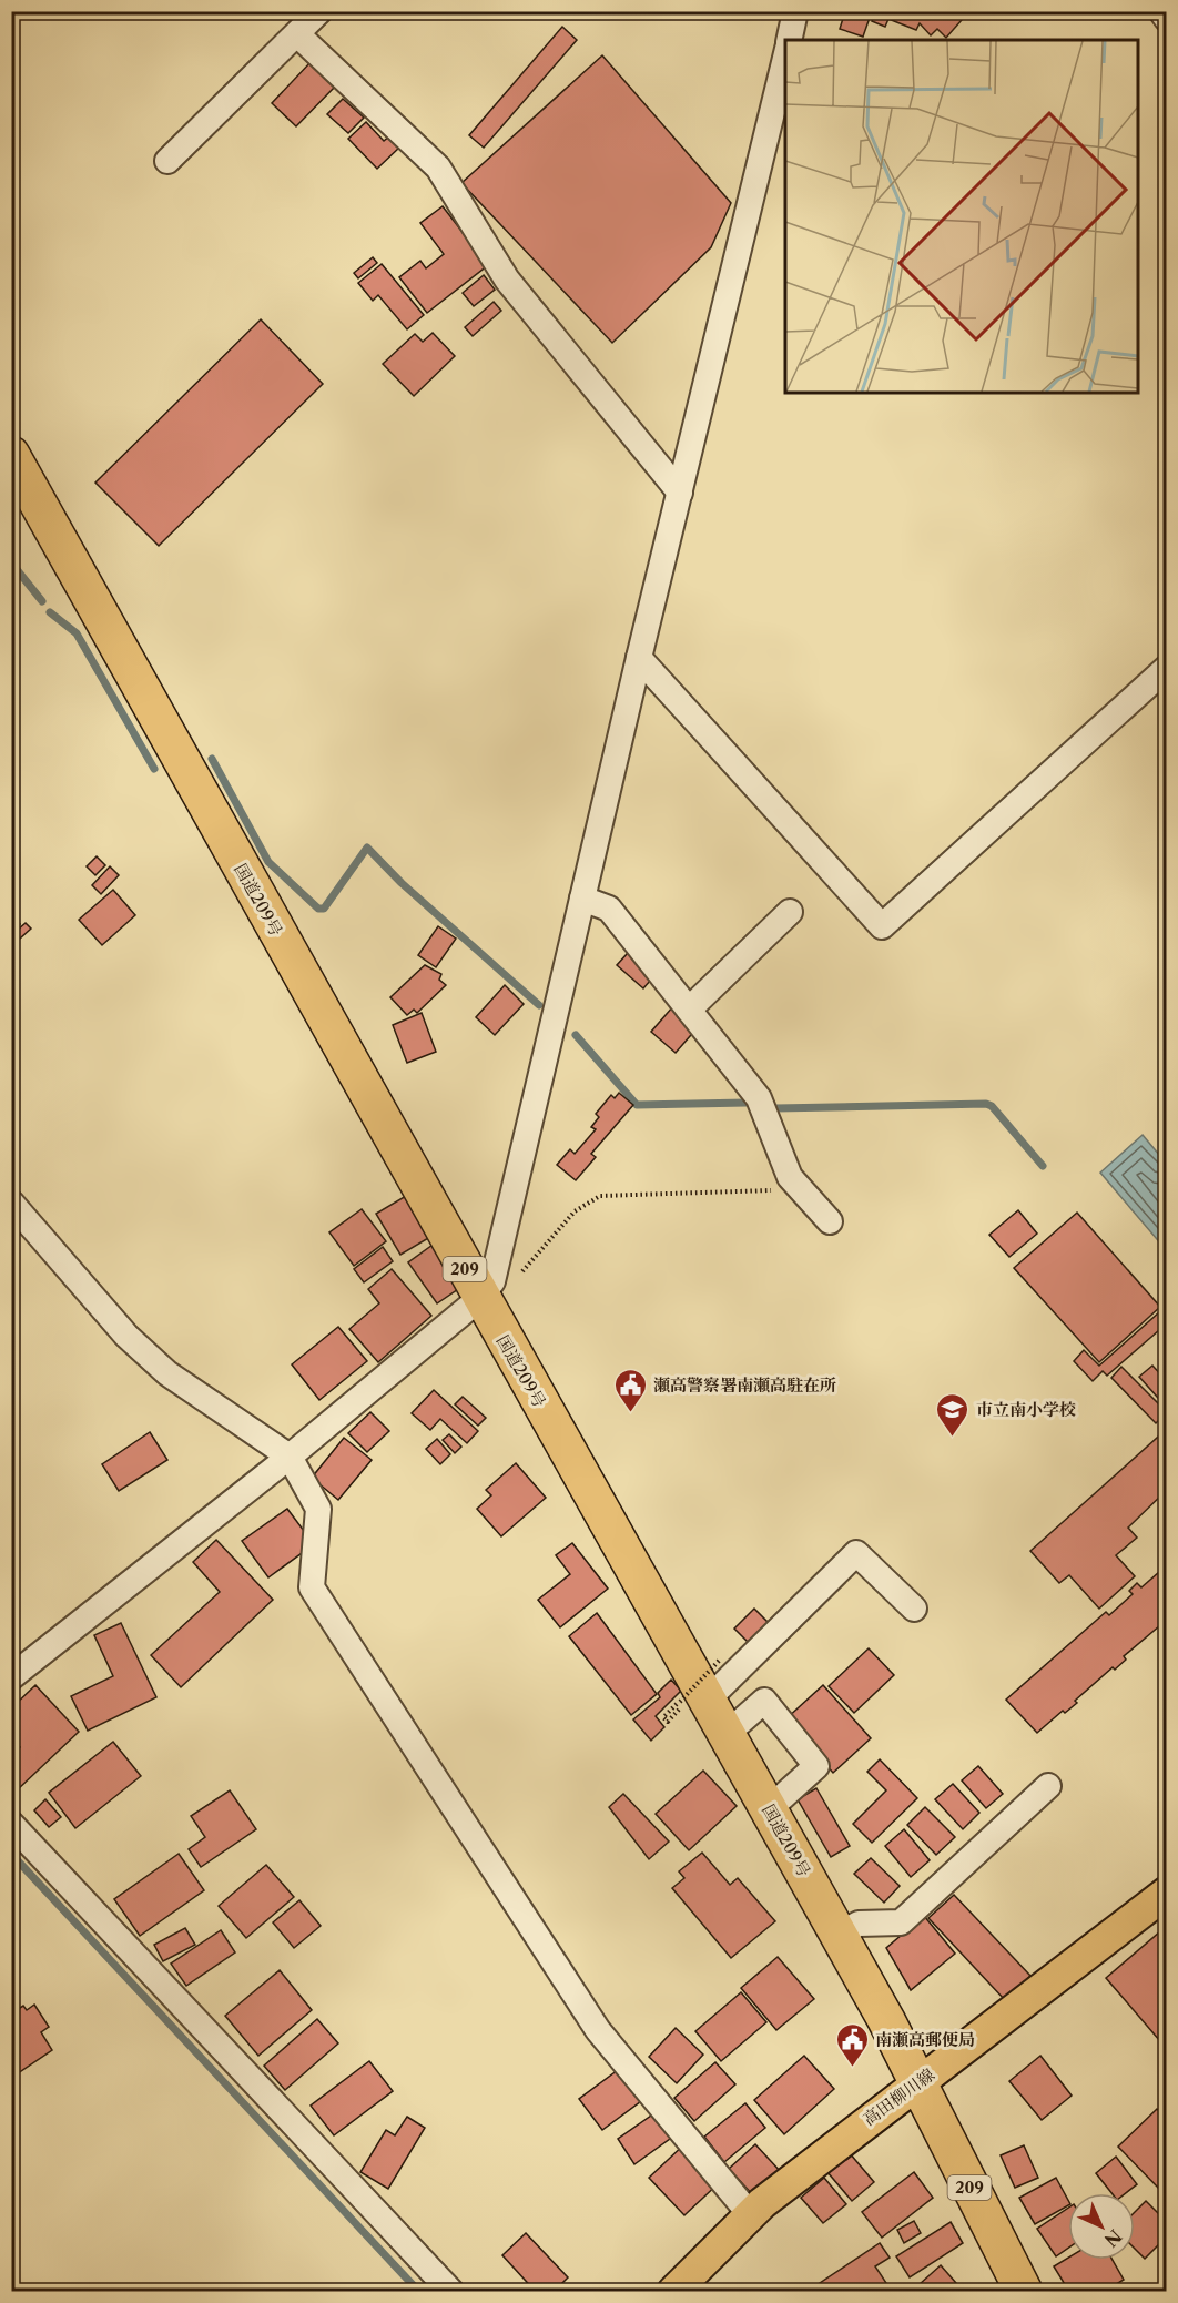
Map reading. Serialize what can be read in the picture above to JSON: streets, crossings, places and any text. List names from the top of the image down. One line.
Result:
{"streets":{"highway":["国道209号","209"],"main road":["高田柳川線"]},"crossings":[["国道209号","高田柳川線"]],"places":{"public building":["瀬高警察署南瀬高駐在所","南瀬高郵便局"],"school or university":["市立南小学校"]},"north":"bottom right"}
